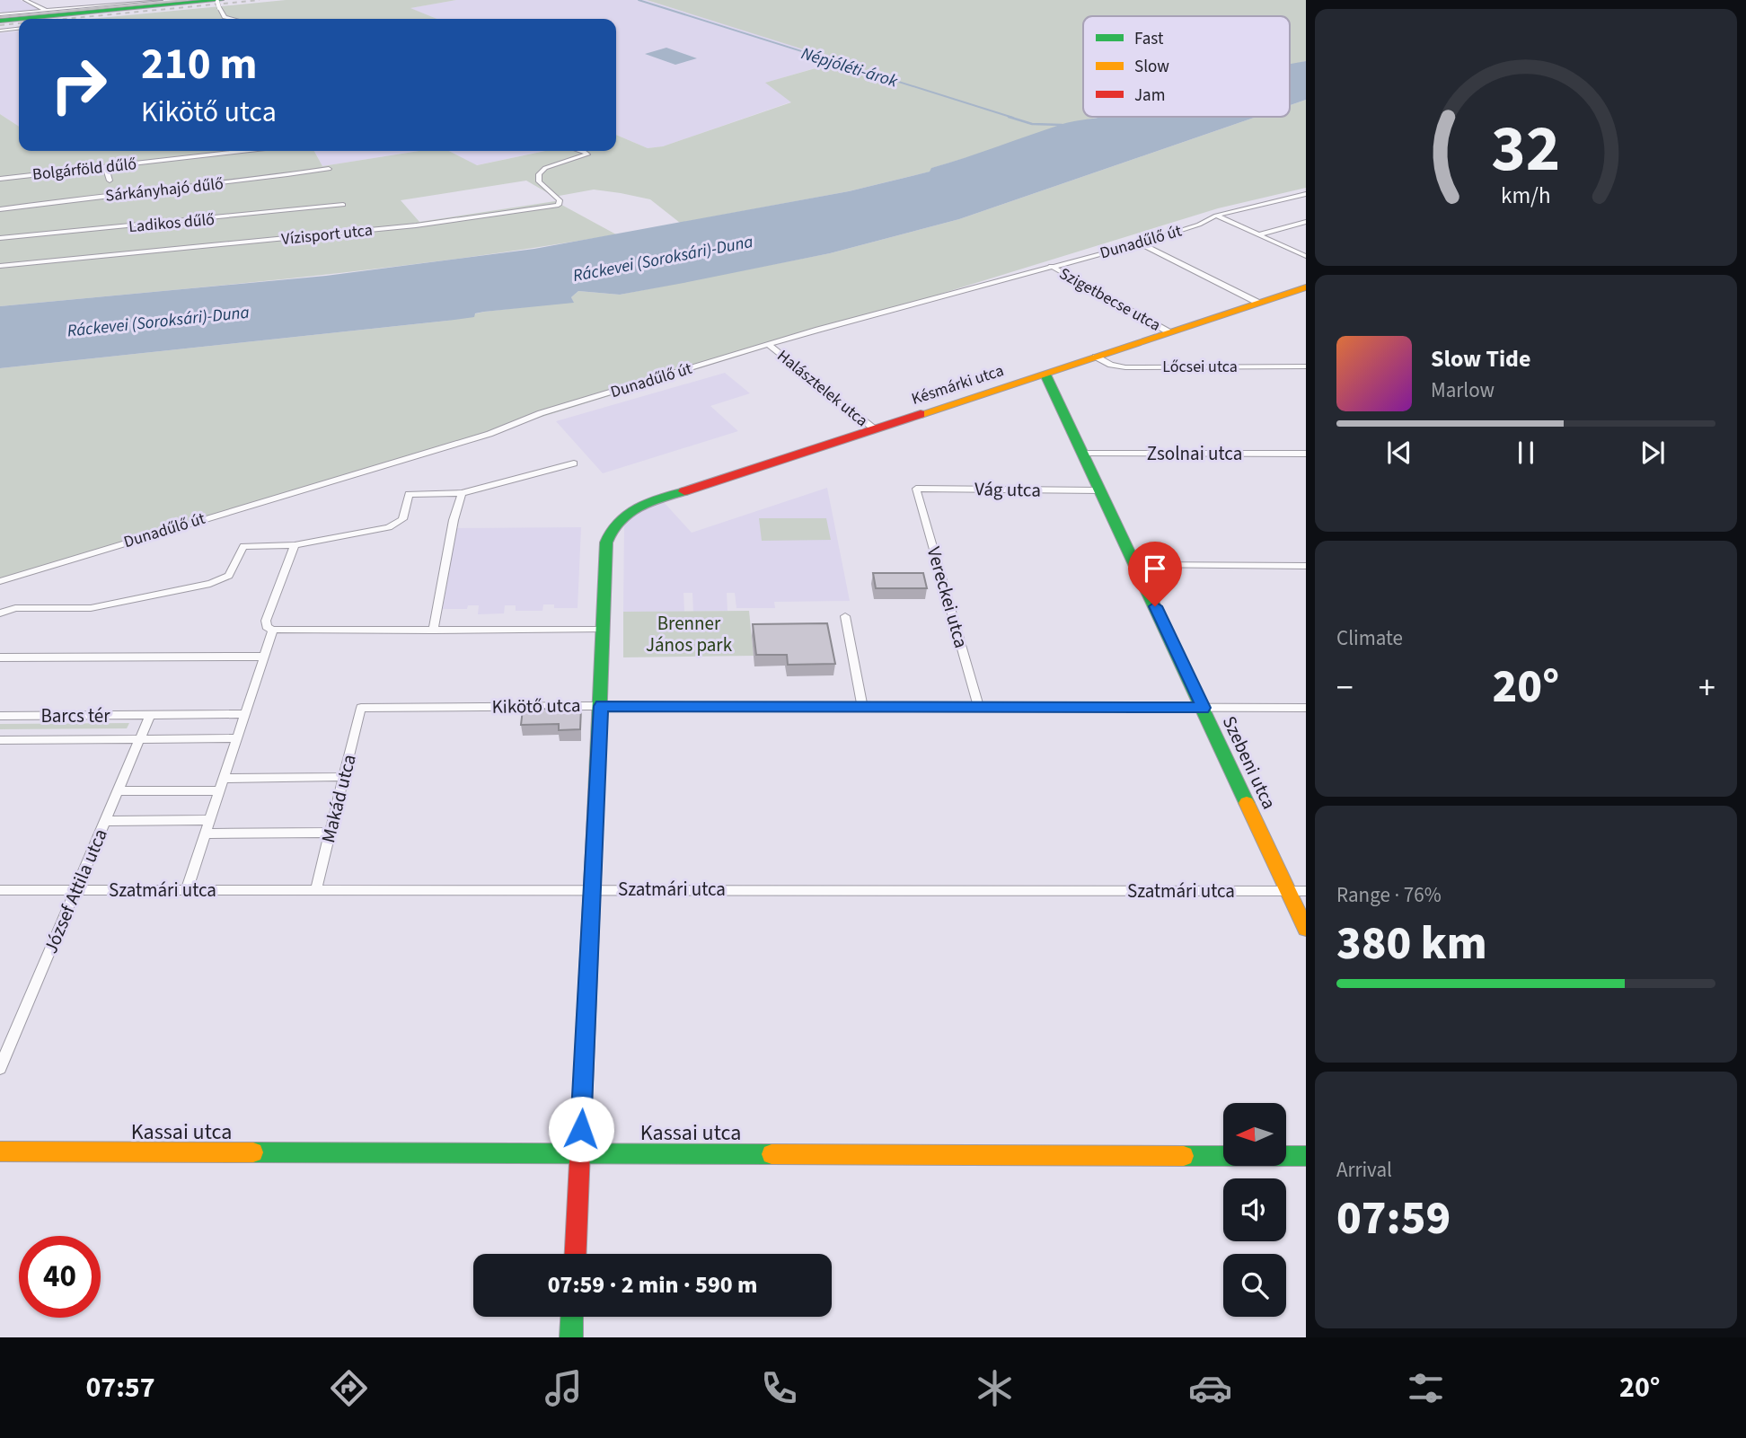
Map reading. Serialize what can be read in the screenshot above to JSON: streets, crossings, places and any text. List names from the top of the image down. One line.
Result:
{"streets":{"street":["Bolgárföld dűlő","Sárkányhajó dűlő","Ladikos dűlő","Vízisport utca","Dunadűlő út","Szigetbecse utca","Lőcsei utca","Késmárki utca","Halásztelek utca","Zsolnai utca","Vág utca","Vereckei utca","Kikötő utca","Barcs tér","Szebeni utca","Makád utca","Szatmári utca","József Attila utca","Kassai utca"]},"crossings":[["Dunadűlő út","Szigetbecse utca"],["Dunadűlő út","Halásztelek utca"],["Szigetbecse utca","Késmárki utca"],["Lőcsei utca","Késmárki utca"],["Késmárki utca","Halásztelek utca"],["Késmárki utca","Szebeni utca"],["Zsolnai utca","Szebeni utca"],["Vág utca","Vereckei utca"],["Vág utca","Szebeni utca"],["Vereckei utca","Kikötő utca"],["Kikötő utca","Szebeni utca"],["Kikötő utca","Makád utca"],["Barcs tér","József Attila utca"],["Szebeni utca","Szatmári utca"],["Makád utca","Szatmári utca"],["Szatmári utca","József Attila utca"]],"water":["Népjóléti-árok","Ráckevei (Soroksári)-Duna"],"parks":["Brenner János park"],"legend":["Fast","Slow","Jam"],"north":"left","page":{"turn":["210 m","Kikötő utca"],"song":["Slow Tide","Marlow"],"tile":["Climate",["Range · 76%","380 km"],["Arrival","07:59"]],"heat":["−","20°","+"],"limit":"40","trip":"07:59 · 2 min · 590 m","tabs":["07:57","20°"],"gauge":["32","km/h"]}}
